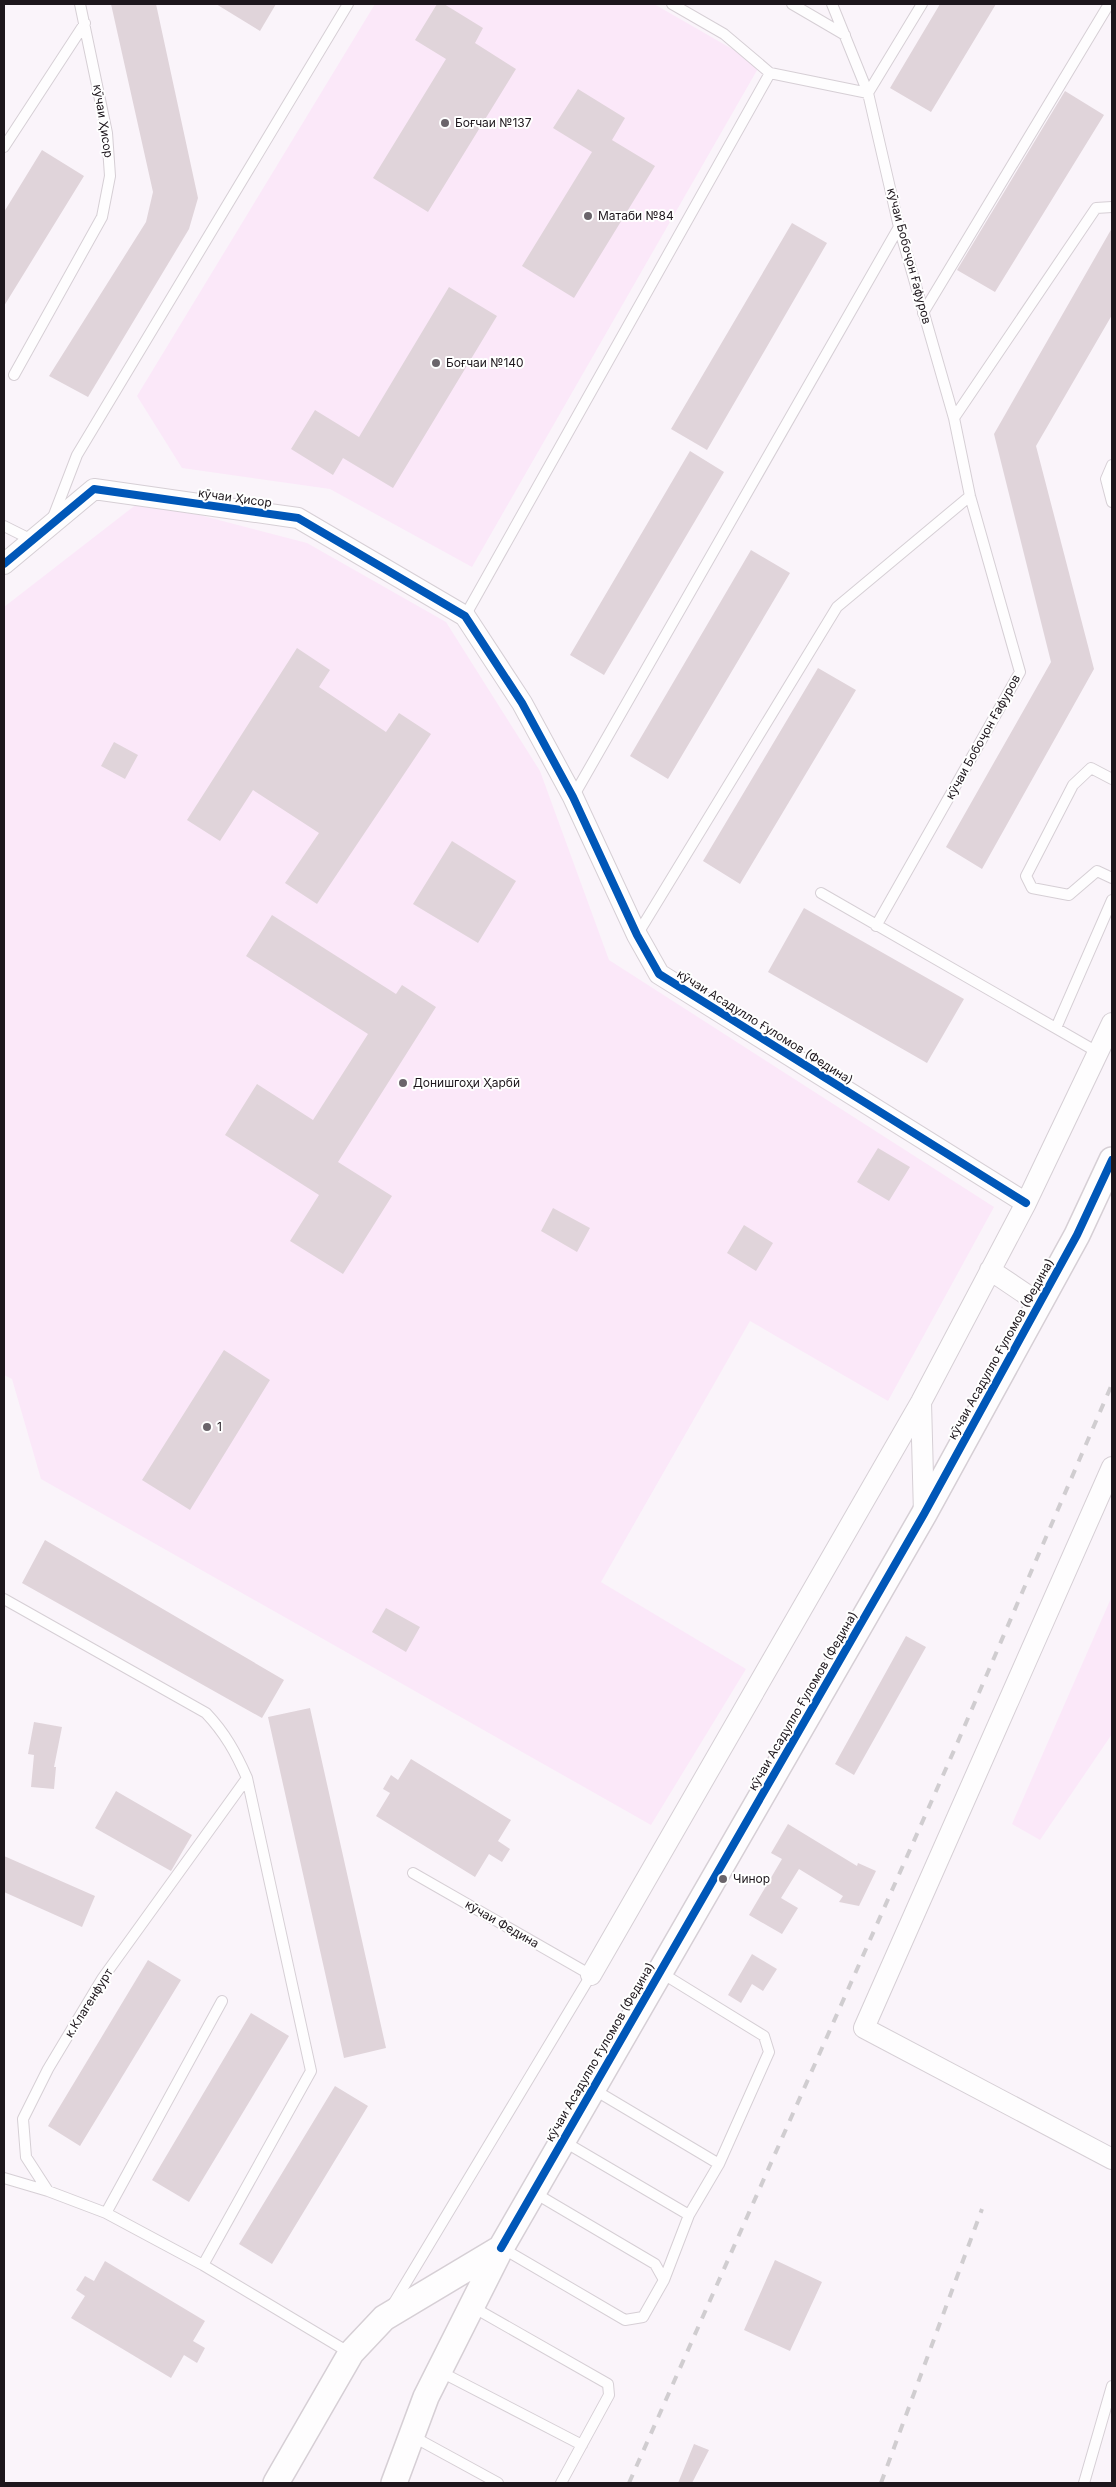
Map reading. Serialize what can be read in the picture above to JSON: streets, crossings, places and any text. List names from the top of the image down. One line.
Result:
{"streets":{"street":["кӯчаи Ҳисор","кӯчаи Асадулло Ғуломов (Федина)"],"lane":["кӯчаи Бобоҷон Ғафуров","кӯчаи Федина","к.Клагенфурт"]},"crossings":[["кӯчаи Ҳисор","кӯчаи Асадулло Ғуломов (Федина)"]],"places":["Боғчаи №137","Матаби №84","Боғчаи №140","Донишгоҳи Ҳарбӣ","1","Чинор"]}
